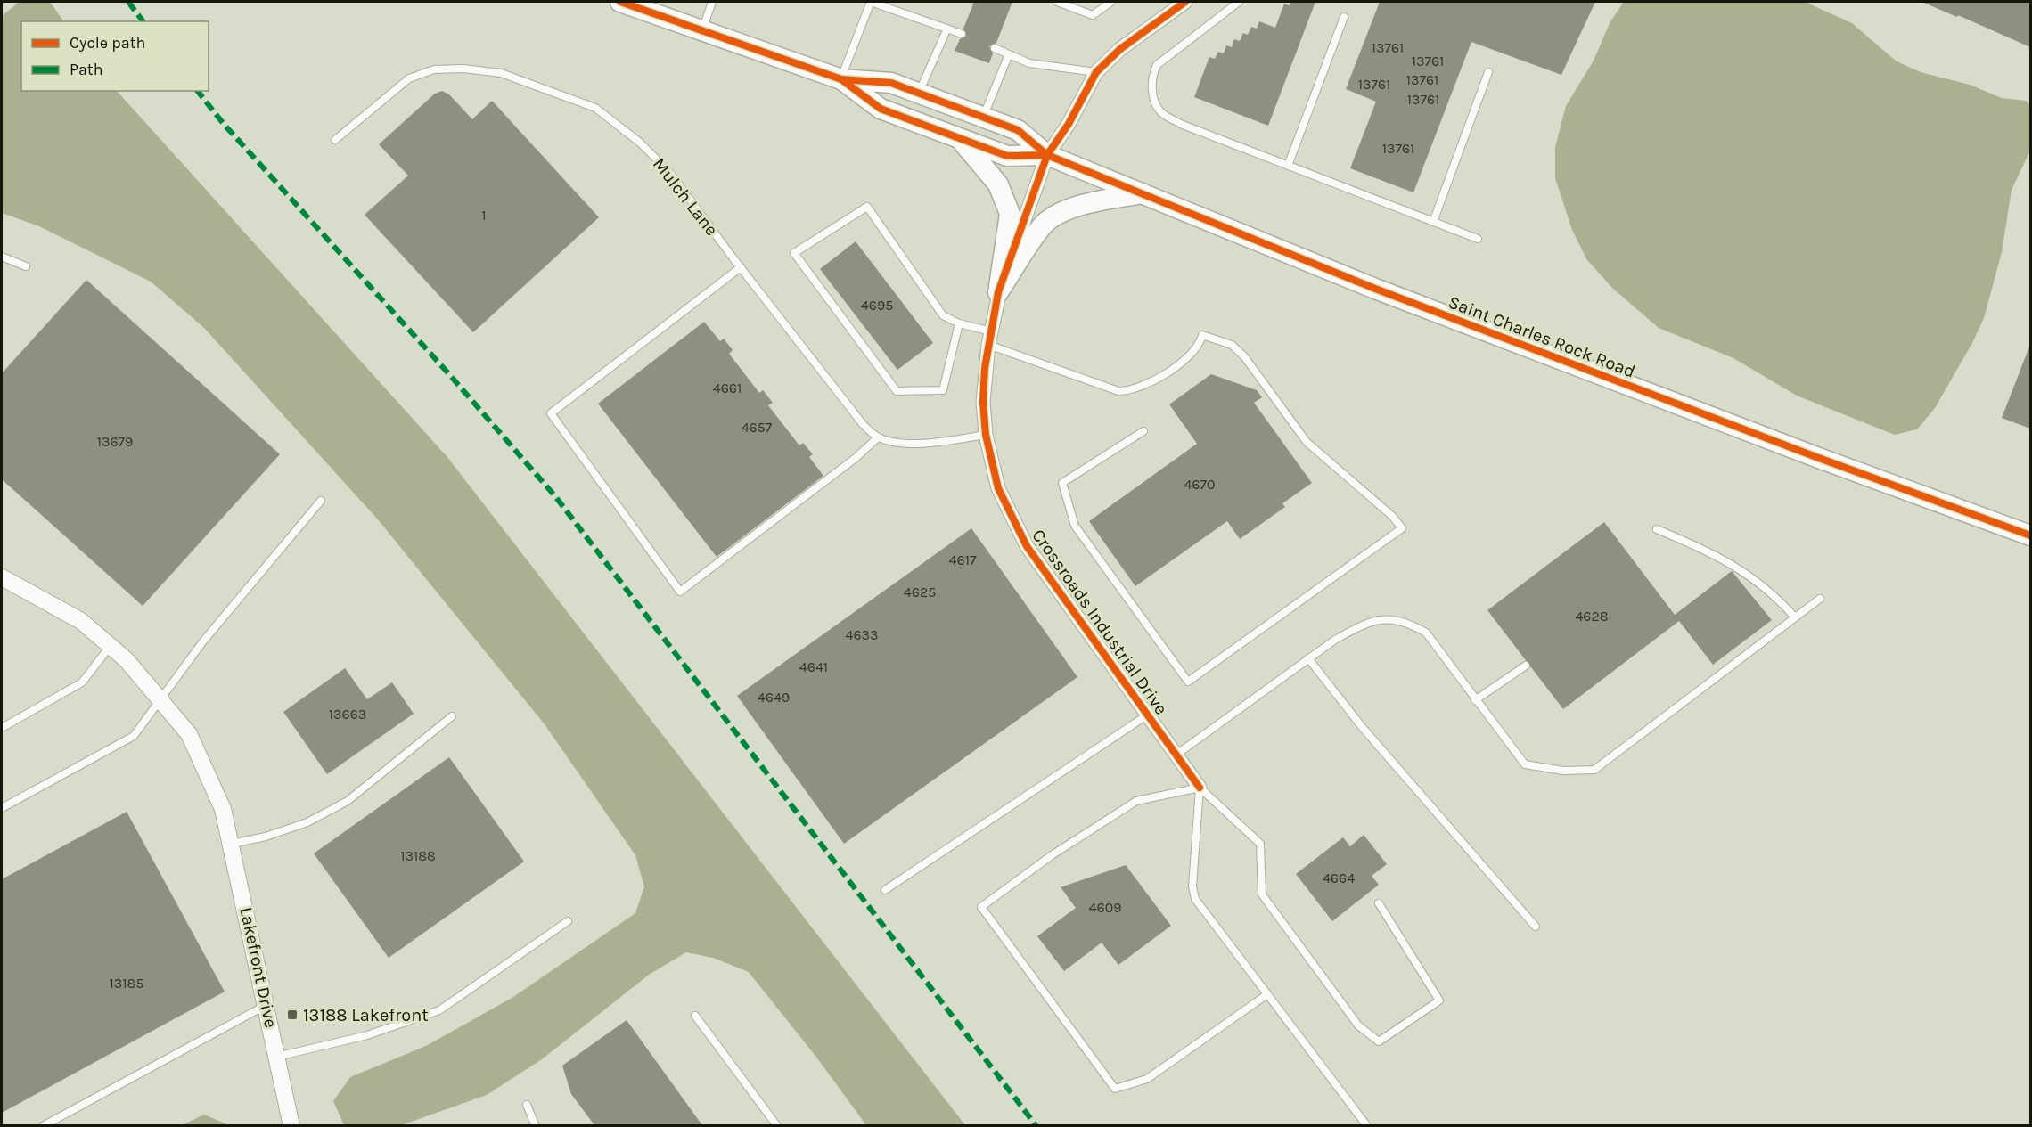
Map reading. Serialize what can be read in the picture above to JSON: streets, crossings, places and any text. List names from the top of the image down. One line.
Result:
{"streets":{"main road":["Saint Charles Rock Road"],"street":["Crossroads Industrial Drive","Lakefront Drive"],"lane":["Mulch Lane"]},"crossings":[["Saint Charles Rock Road","Crossroads Industrial Drive"]],"places":{"transit":["13188 Lakefront"]},"house_numbers":["13761","13761","13761","13761","13761","13761","1","4695","4661","4657","13679","4670","4617","4625","4628","4633","4641","4649","13663","13188","4664","4609","13185"],"legend":["Cycle path","Path"]}
